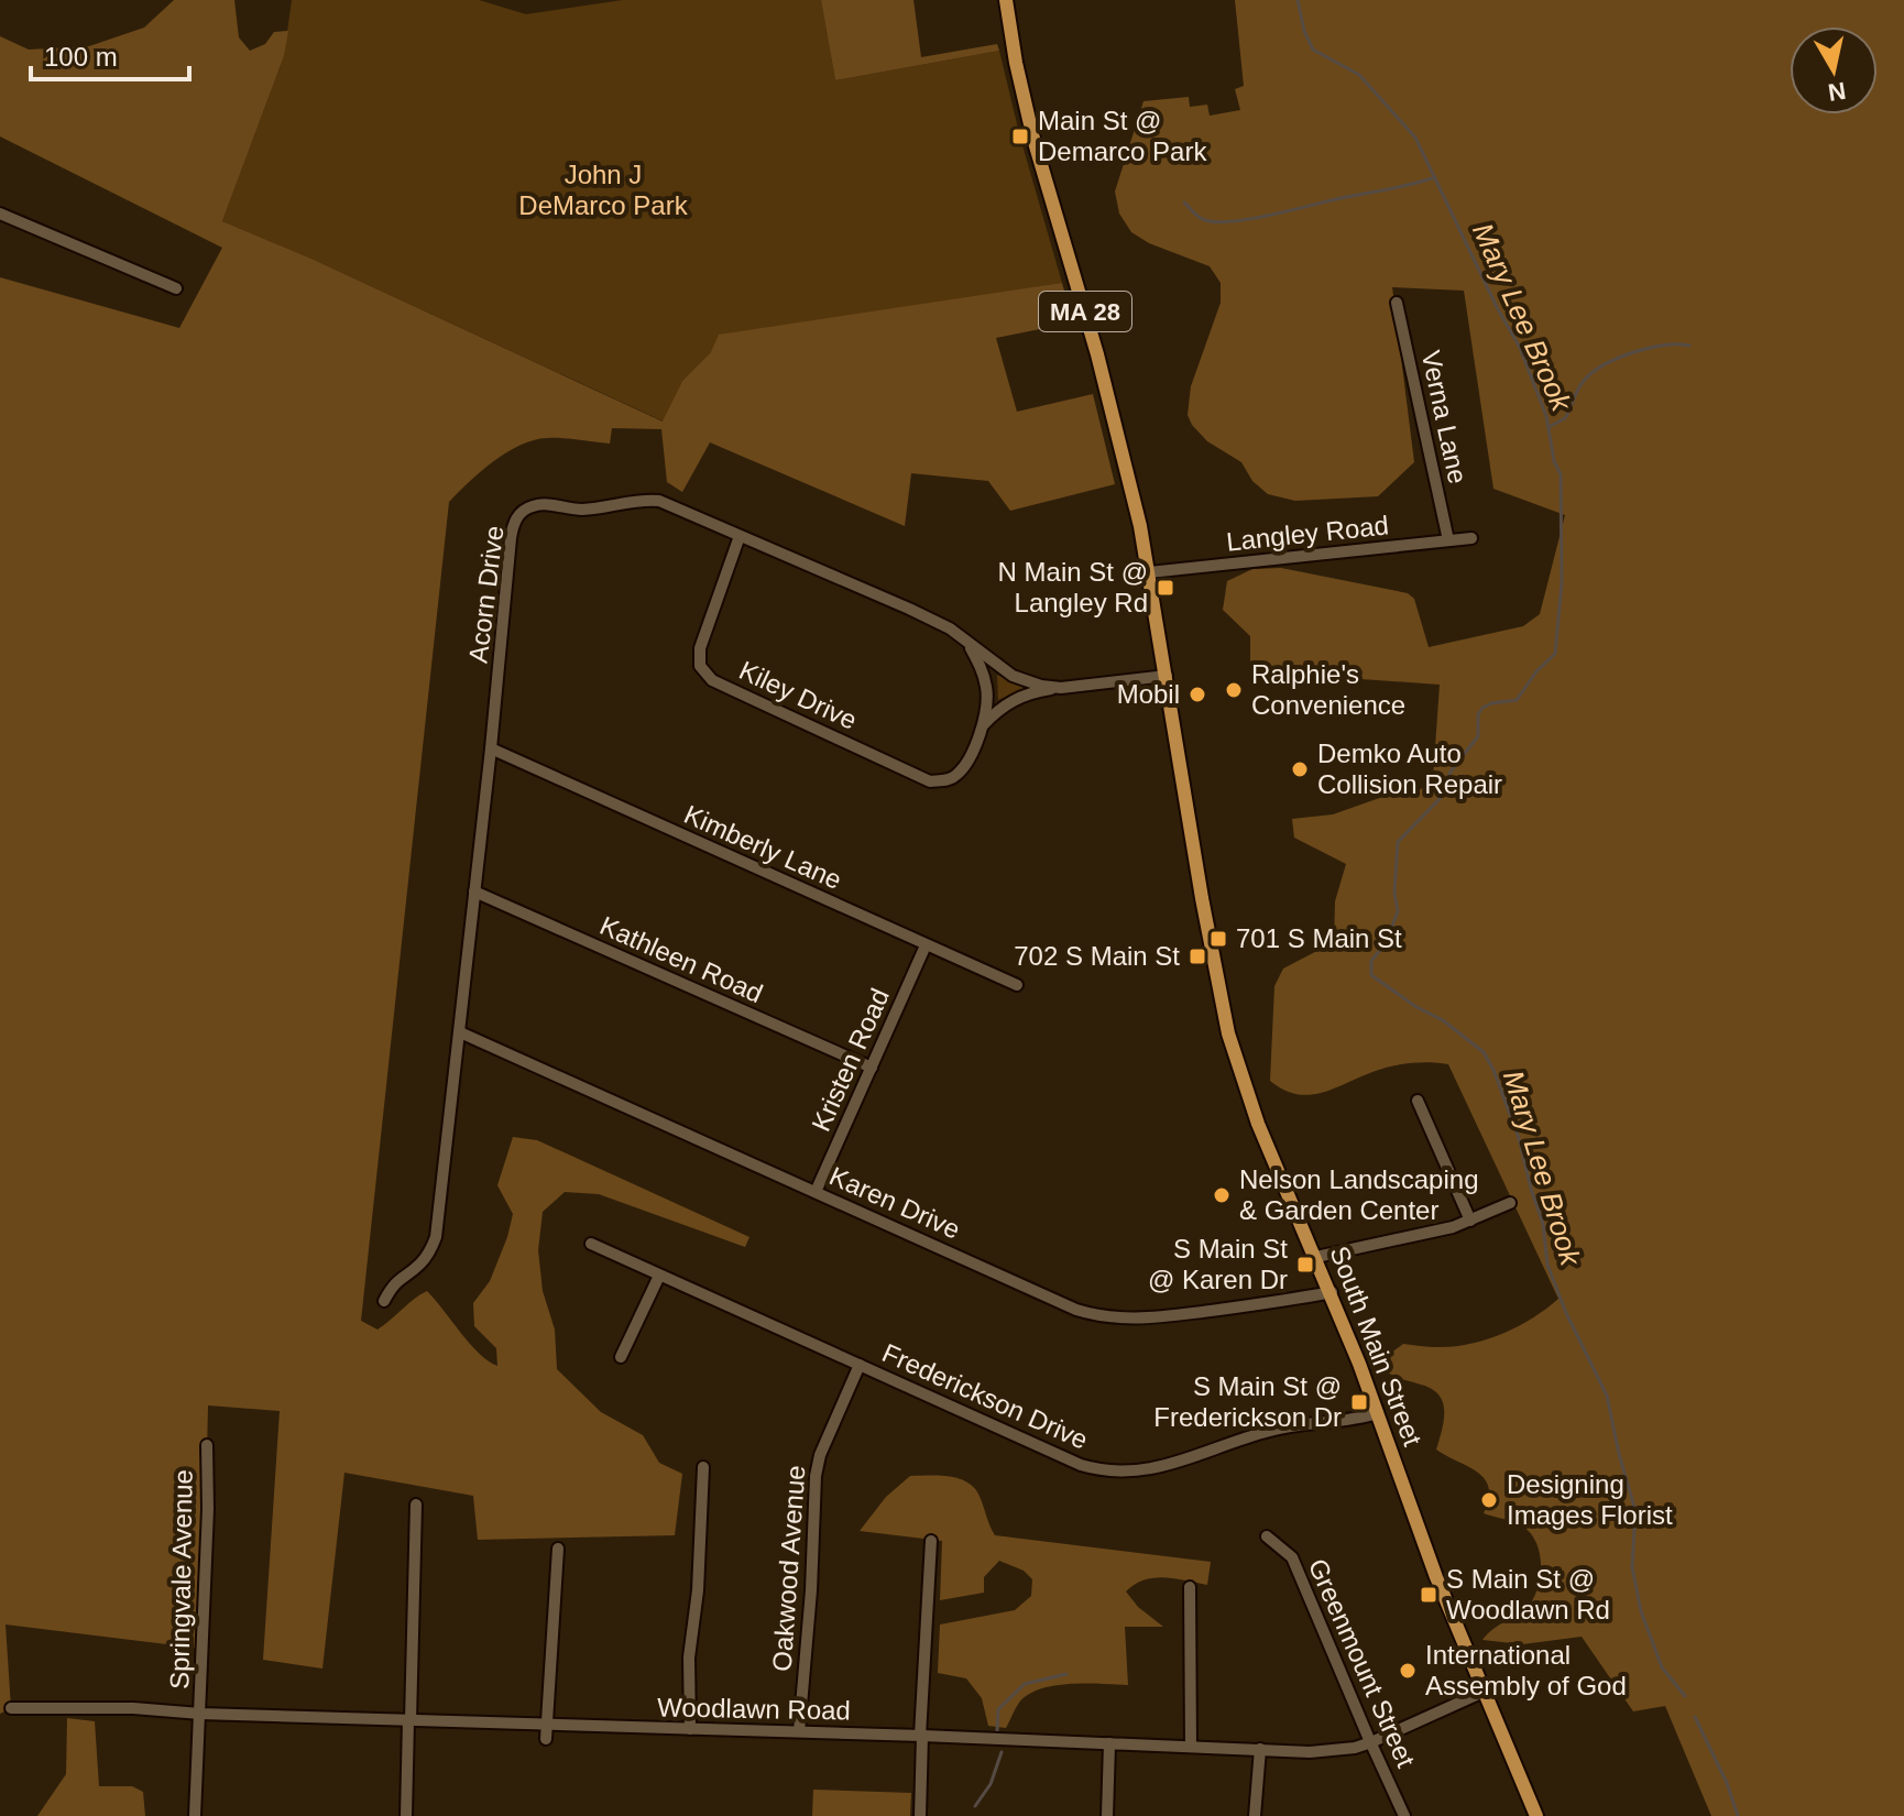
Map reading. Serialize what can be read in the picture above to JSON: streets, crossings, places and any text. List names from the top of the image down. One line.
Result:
{"streets":{"main road":["MA 28","South Main Street"],"street":["Verna Lane","Langley Road","Acorn Drive","Kiley Drive","Kimberly Lane","Kathleen Road","Kristen Road","Karen Drive","Frederickson Drive","Oakwood Avenue","Springvale Avenue","Greenmount Street","Woodlawn Road"]},"crossings":[["MA 28","Langley Road"],["MA 28","South Main Street"],["Verna Lane","Langley Road"],["Langley Road","South Main Street"],["Acorn Drive","Kiley Drive"],["Acorn Drive","Kimberly Lane"],["Acorn Drive","Kathleen Road"],["Acorn Drive","Karen Drive"],["Acorn Drive","South Main Street"],["Kimberly Lane","Kristen Road"],["Kathleen Road","Kristen Road"],["Kristen Road","Karen Drive"],["Karen Drive","South Main Street"],["South Main Street","Frederickson Drive"],["South Main Street","Woodlawn Road"],["Frederickson Drive","Oakwood Avenue"],["Oakwood Avenue","Woodlawn Road"],["Springvale Avenue","Woodlawn Road"],["Greenmount Street","Woodlawn Road"]],"water":["Mary Lee Brook"],"parks":["John J DeMarco Park"],"places":{"transit":["Main St @ Demarco Park","N Main St @ Langley Rd","701 S Main St","702 S Main St","S Main St @ Karen Dr","S Main St @ Frederickson Dr","S Main St @ Woodlawn Rd"],"other":["Ralphie's Convenience","Mobil","Demko Auto Collision Repair","Nelson Landscaping & Garden Center","Designing Images Florist","International Assembly of God"]},"scale_bar":"100 m","north":"bottom"}
